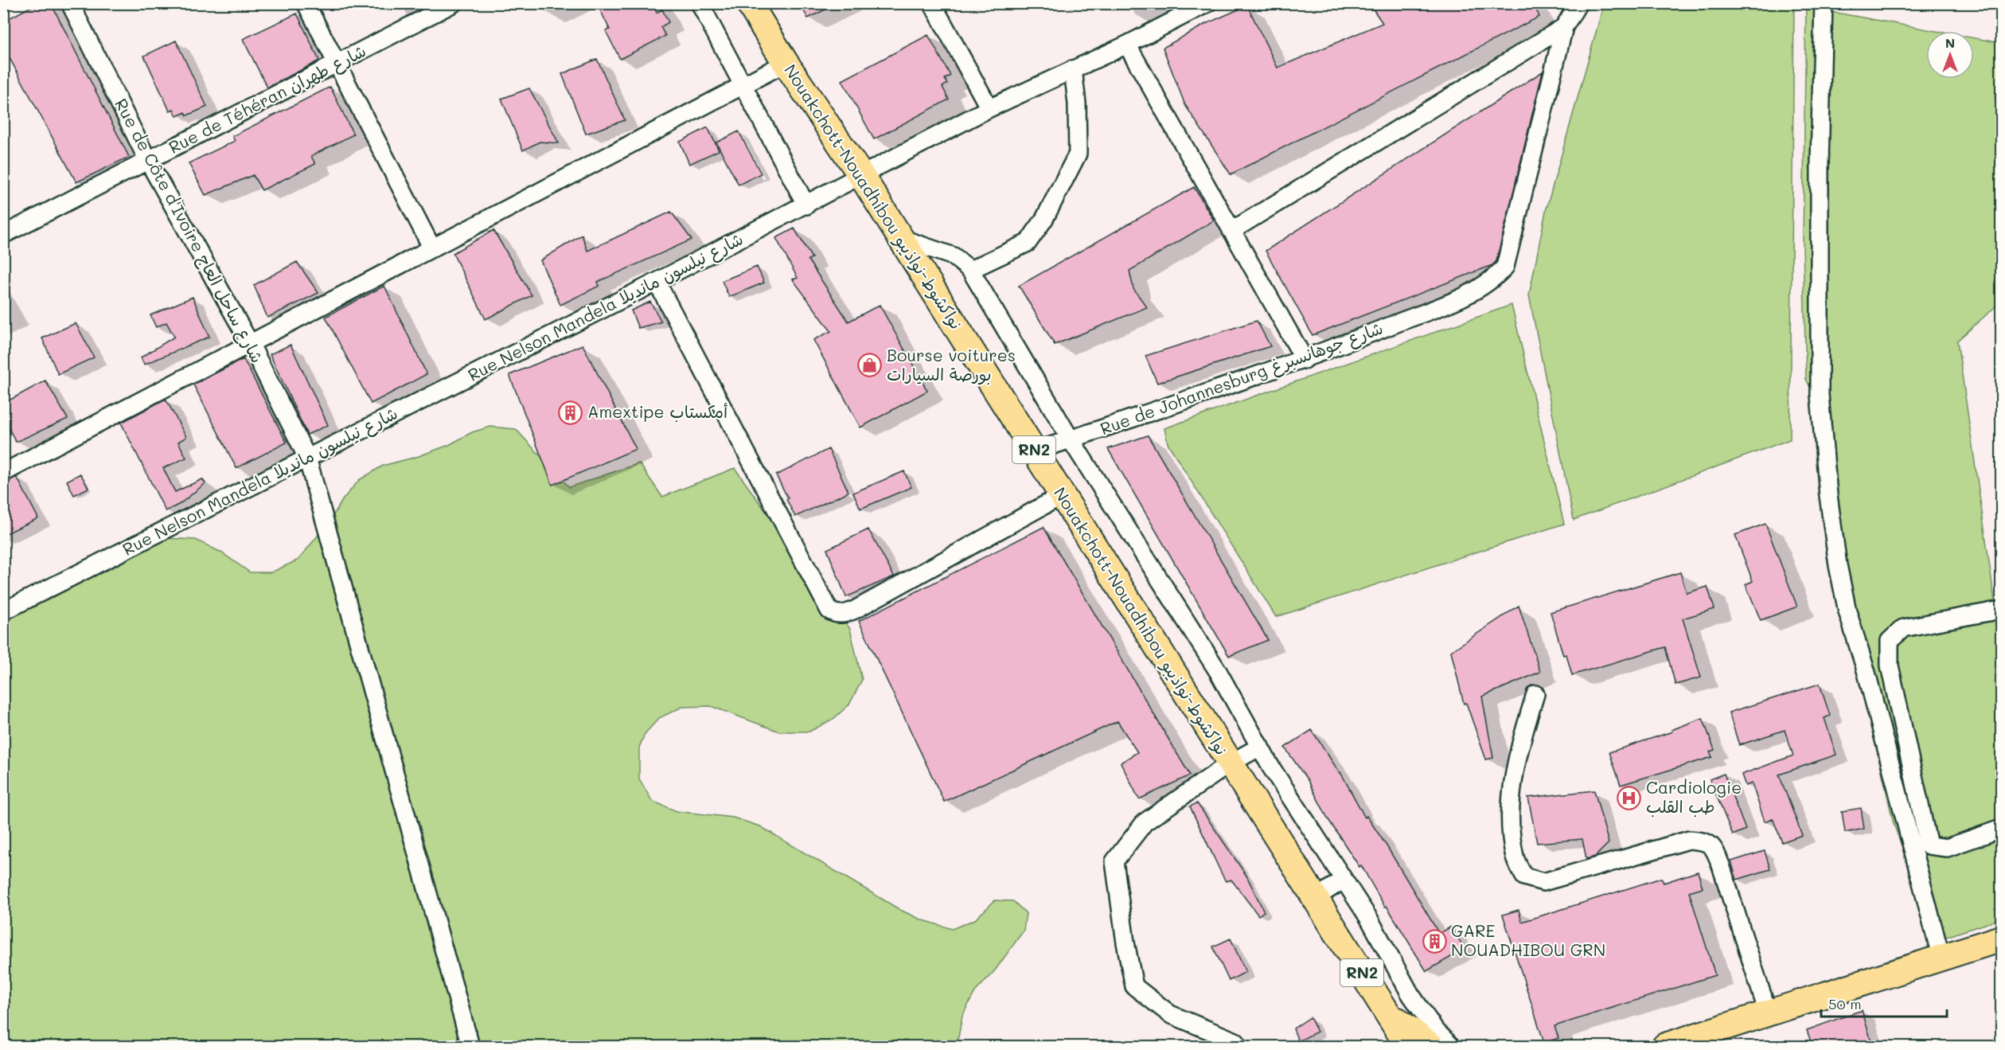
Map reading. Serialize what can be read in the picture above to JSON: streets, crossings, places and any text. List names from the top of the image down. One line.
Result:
{"streets":{"highway":["Nouakchott-Nouadhibou نواكشوط-نواذيبو","RN2"],"street":["Rue de Téhéran شارع طهران","Rue de Côte d'Ivoire شارع ساحل العاج","Rue Nelson Mandela شارع نيلسون مانديلا","Rue de Johannesburg شارع جوهانسبرغ"]},"crossings":[["Rue de Téhéran شارع طهران","Rue de Côte d'Ivoire شارع ساحل العاج"],["Nouakchott-Nouadhibou نواكشوط-نواذيبو","Rue Nelson Mandela شارع نيلسون مانديلا"],["Nouakchott-Nouadhibou نواكشوط-نواذيبو","Rue de Johannesburg شارع جوهانسبرغ"],["Rue de Côte d'Ivoire شارع ساحل العاج","Rue Nelson Mandela شارع نيلسون مانديلا"]],"places":{"shop":["Bourse voitures بورصة السيارات"],"building":["Amextipe أمكستاب","GARE NOUADHIBOU GRN"],"hospital":["Cardiologie طب القلب"]},"scale_bar":"50 m","north":"top"}
